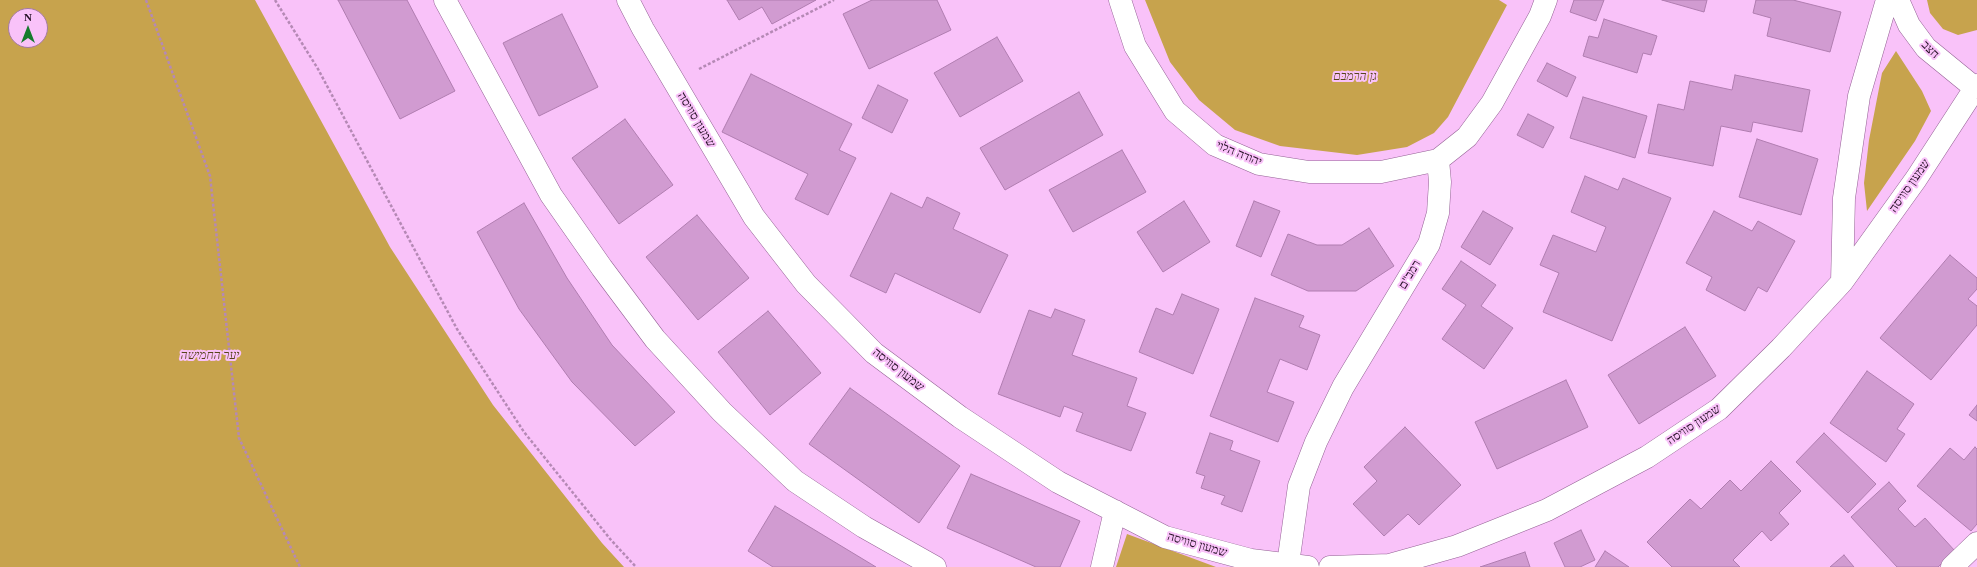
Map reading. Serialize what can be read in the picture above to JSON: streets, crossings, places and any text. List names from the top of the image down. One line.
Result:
{"streets":{"street":["חצב","שמעון סוויסה","יהודה הלוי","רמב\"ם"]},"crossings":[["חצב","שמעון סוויסה"],["שמעון סוויסה","רמב\"ם"],["יהודה הלוי","רמב\"ם"]],"parks":["גן הרמבם","יער החמישה"],"north":"top"}
